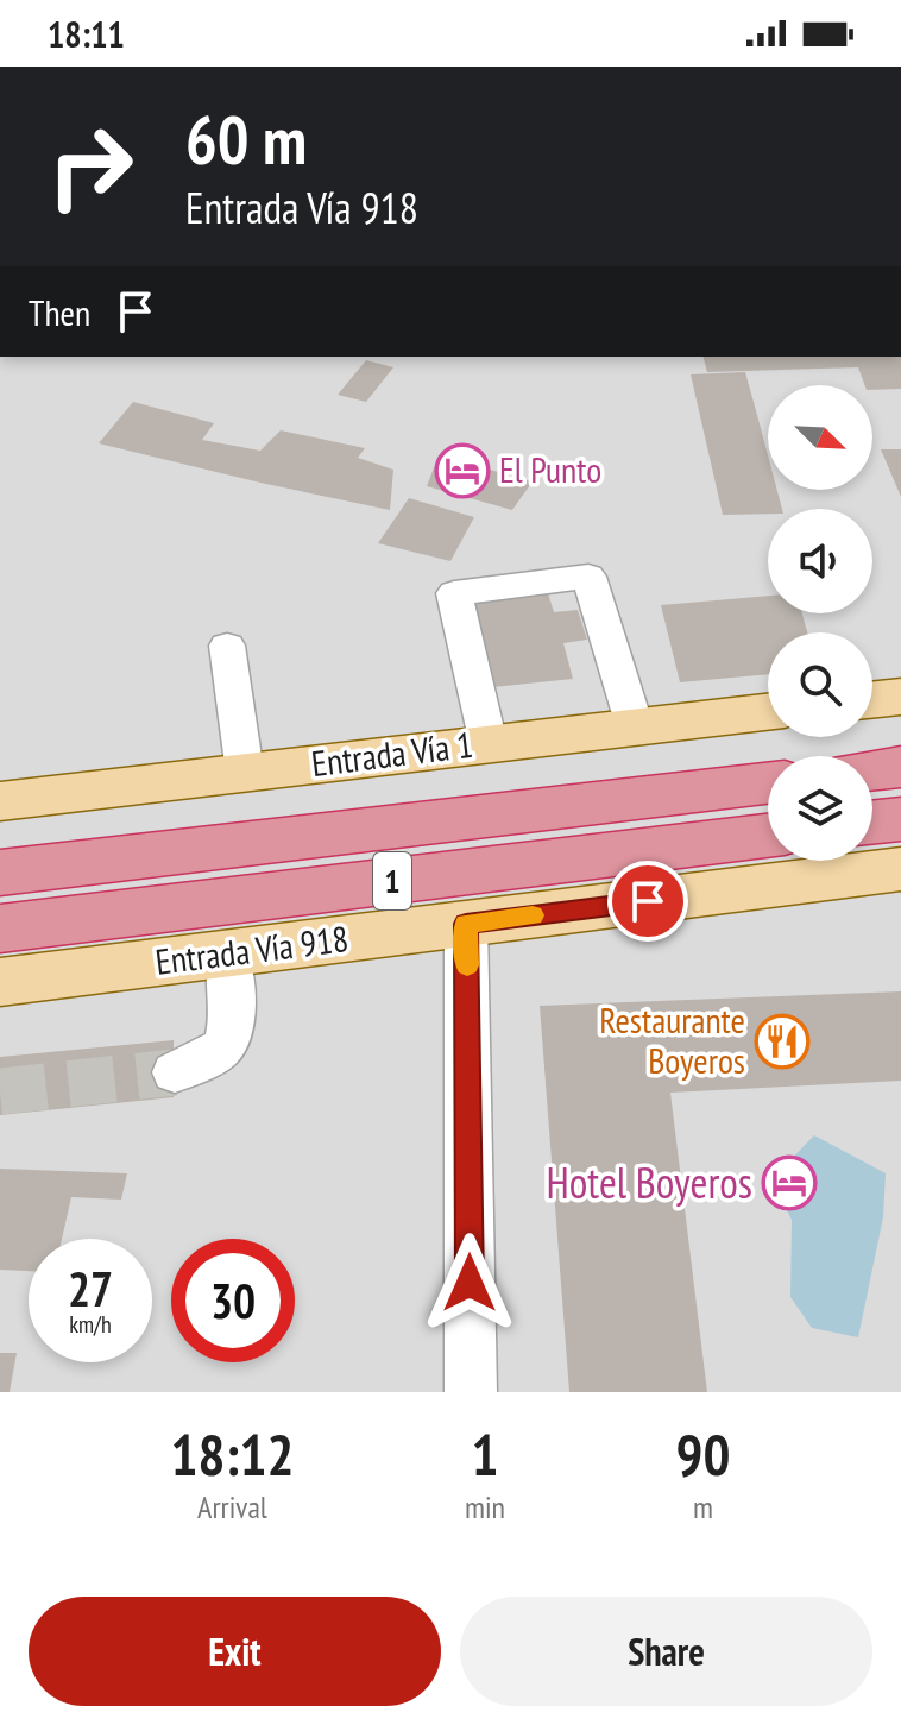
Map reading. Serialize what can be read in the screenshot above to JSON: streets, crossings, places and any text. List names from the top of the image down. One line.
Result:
{"streets":{"highway":["1"],"main road":["Entrada Vía 1","Entrada Vía 918"]},"places":{"hotel":["El Punto","Hotel Boyeros"],"restaurant":["Restaurante Boyeros"]},"north":"bottom right","page":{"status":"18:11","turn":["60 m","Entrada Vía 918"],"then":"Then","speed":"27 km/h","limit":"30","eta":["18:12","Arrival","1","min","90","m"],"buttons":["Exit","Share"]}}
